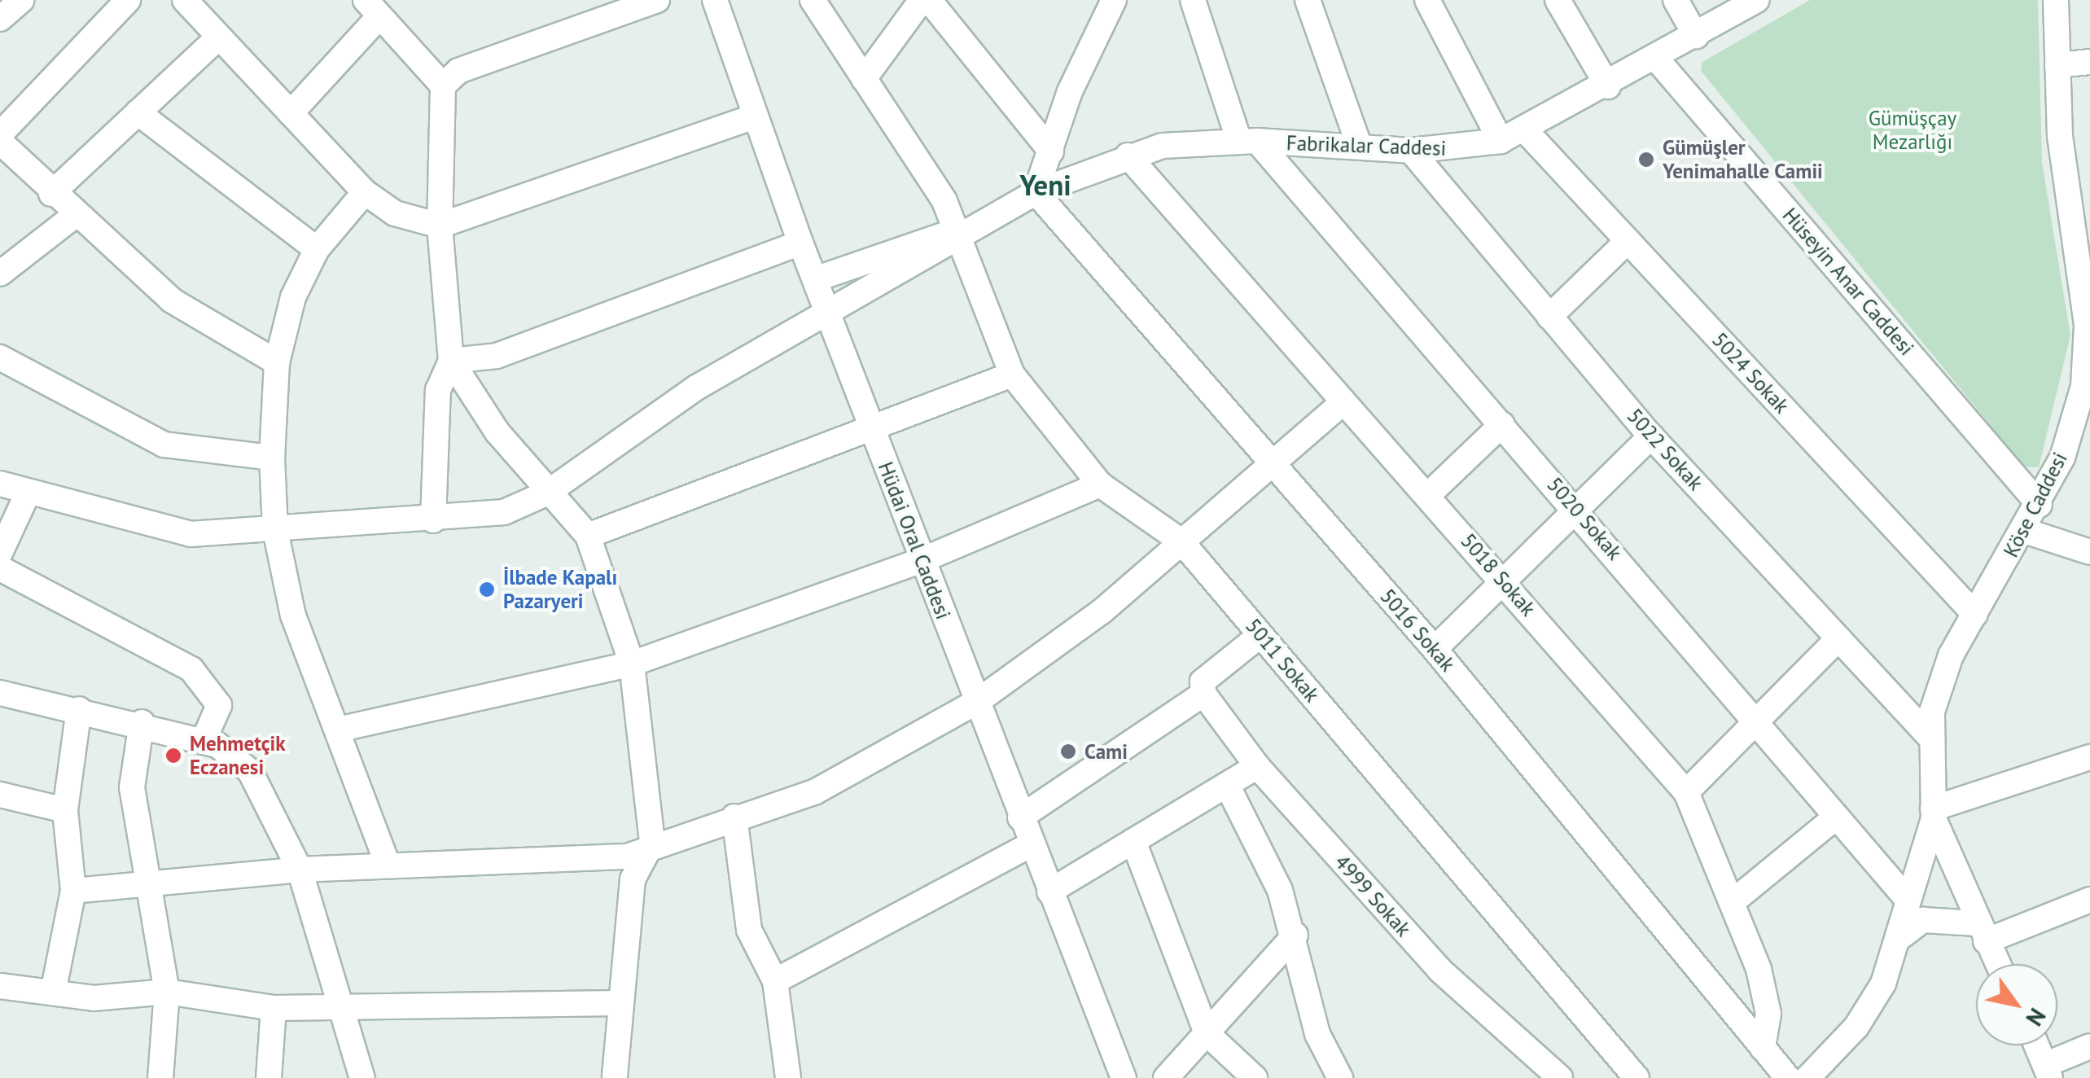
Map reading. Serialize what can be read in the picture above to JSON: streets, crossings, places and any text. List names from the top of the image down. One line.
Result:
{"streets":{"street":["Fabrikalar Caddesi","Hüseyin Anar Caddesi","5024 Sokak","5022 Sokak","Köse Caddesi","5020 Sokak","Hüdai Oral Caddesi","5018 Sokak","5016 Sokak","5011 Sokak","4999 Sokak"]},"crossings":[["Fabrikalar Caddesi","Hüseyin Anar Caddesi"],["Fabrikalar Caddesi","5024 Sokak"],["Fabrikalar Caddesi","5022 Sokak"],["Fabrikalar Caddesi","5020 Sokak"],["Fabrikalar Caddesi","Hüdai Oral Caddesi"],["Fabrikalar Caddesi","5018 Sokak"],["Fabrikalar Caddesi","5016 Sokak"],["Fabrikalar Caddesi","5011 Sokak"],["Hüseyin Anar Caddesi","Köse Caddesi"],["5024 Sokak","Köse Caddesi"],["5022 Sokak","Köse Caddesi"],["5018 Sokak","5016 Sokak"]],"districts":["Yeni"],"parks":["Gümüşçay Mezarlığı"],"places":["Gümüşler Yenimahalle Camii","İlbade Kapalı Pazaryeri","Cami","Mehmetçik Eczanesi"],"north":"bottom right"}
